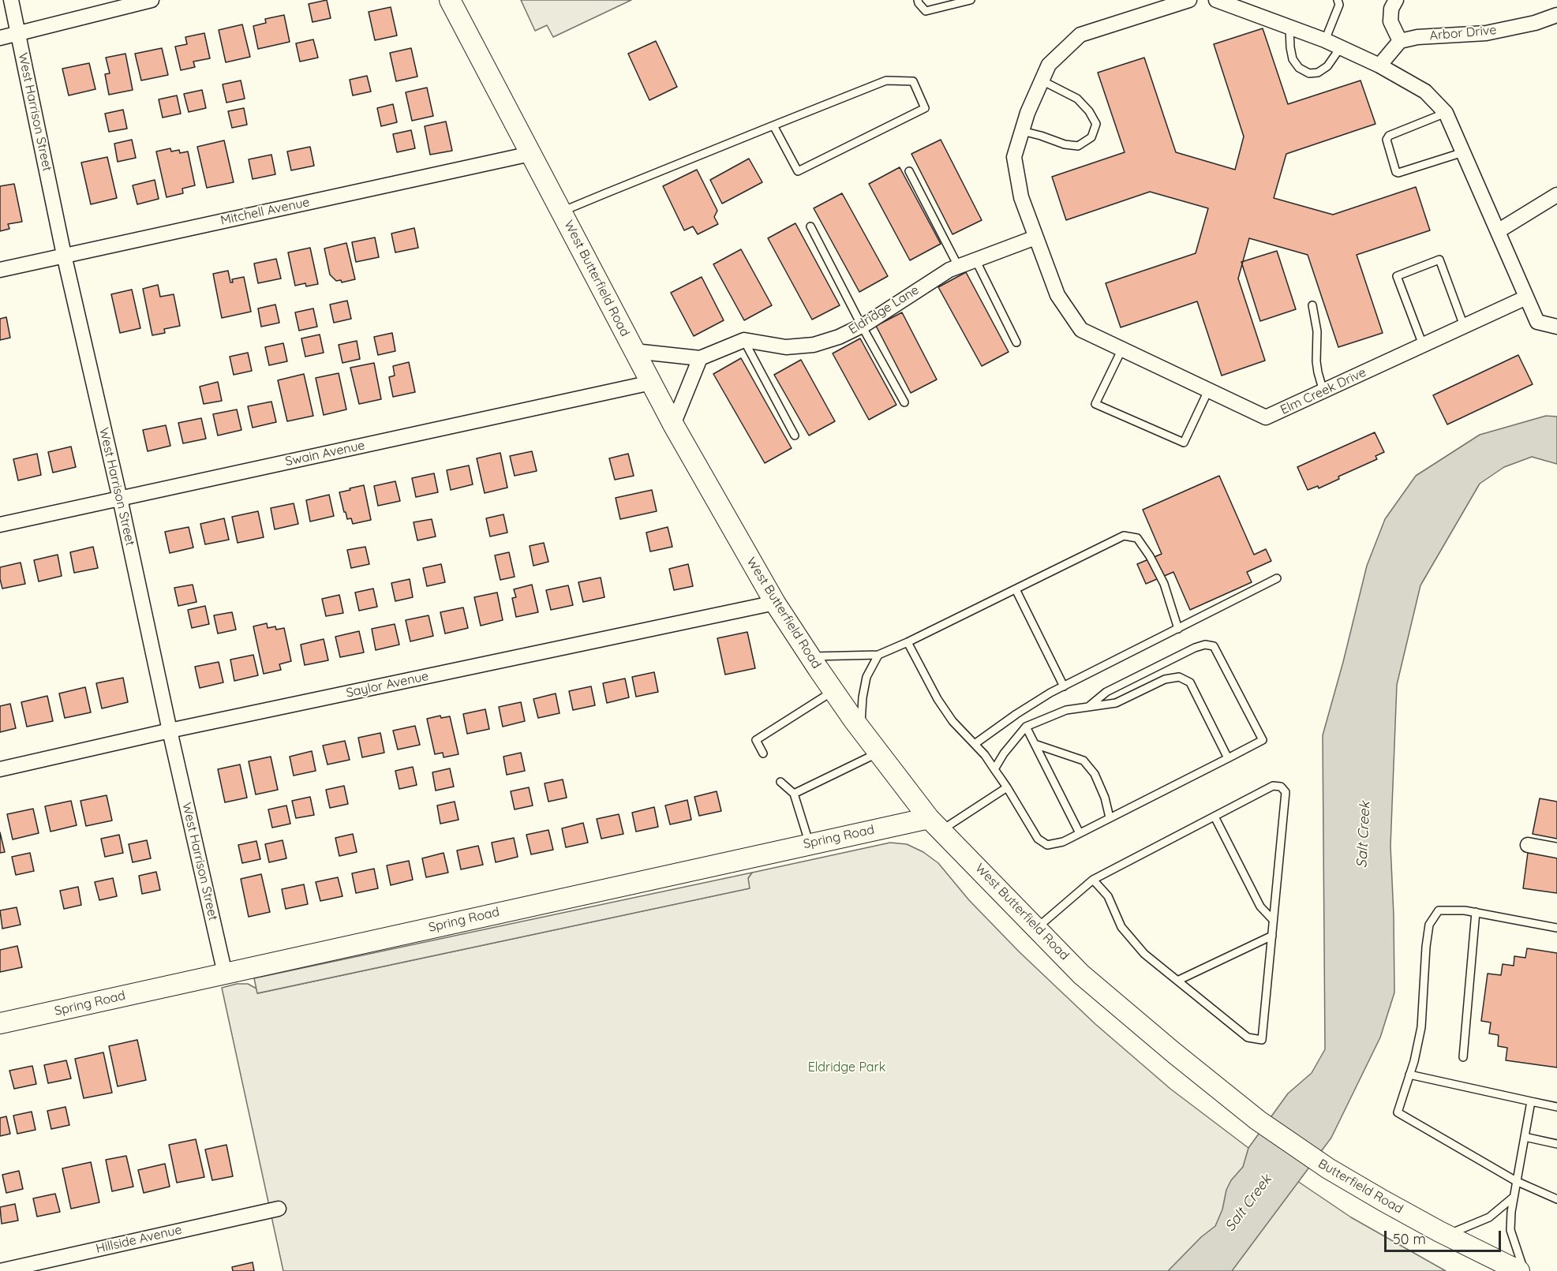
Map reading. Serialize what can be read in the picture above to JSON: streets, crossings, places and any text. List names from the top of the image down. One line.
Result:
{"streets":{"main road":["West Butterfield Road","Spring Road","Butterfield Road"],"street":["Arbor Drive","West Harrison Street","Mitchell Avenue","Eldridge Lane","Elm Creek Drive","Swain Avenue","Saylor Avenue","Hillside Avenue"]},"crossings":[["West Harrison Street","Mitchell Avenue"],["West Harrison Street","Swain Avenue"],["West Harrison Street","Saylor Avenue"],["West Harrison Street","Spring Road"],["Mitchell Avenue","West Butterfield Road"],["West Butterfield Road","Swain Avenue"],["West Butterfield Road","Saylor Avenue"],["West Butterfield Road","Spring Road"],["West Butterfield Road","Butterfield Road"],["Eldridge Lane","Elm Creek Drive"]],"water":["Salt Creek"],"parks":["Eldridge Park"],"scale_bar":"50 m"}
